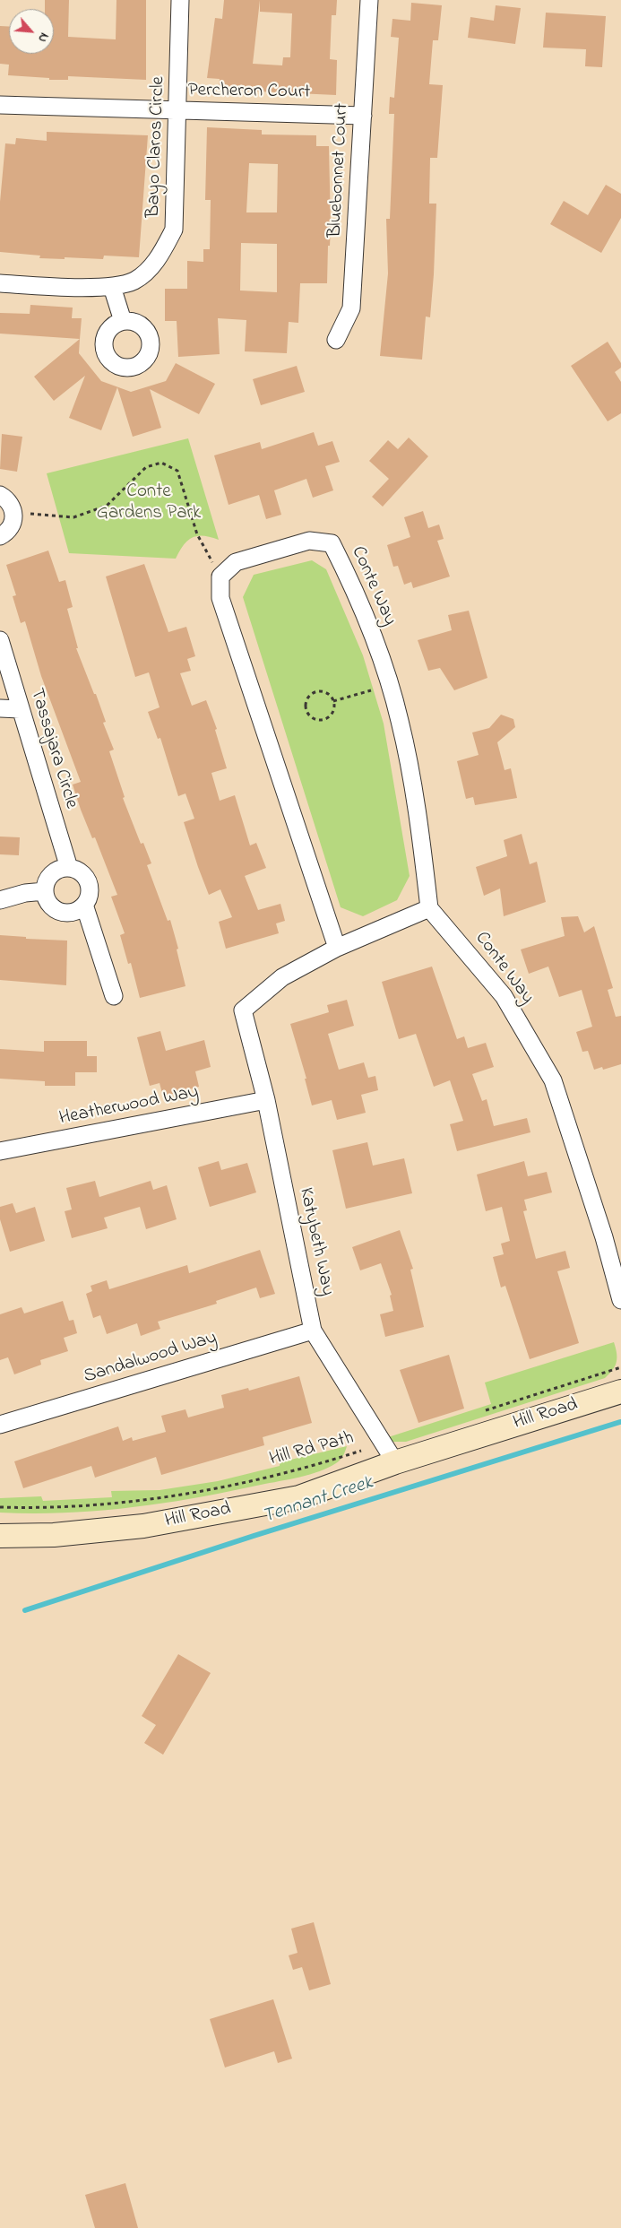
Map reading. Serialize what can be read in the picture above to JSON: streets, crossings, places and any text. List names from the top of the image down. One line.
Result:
{"streets":{"main road":["Hill Road"],"street":["Percheron Court","Bayo Claros Circle","Bluebonnet Court","Conte Way","Tassajara Circle","Heatherwood Way","Katybeth Way","Sandalwood Way"],"path":["Hill Rd Path"]},"crossings":[["Percheron Court","Bayo Claros Circle"],["Percheron Court","Bluebonnet Court"],["Heatherwood Way","Katybeth Way"],["Katybeth Way","Sandalwood Way"],["Katybeth Way","Hill Road"]],"water":["Tennant Creek"],"parks":["Conte Gardens Park"],"north":"bottom right"}
